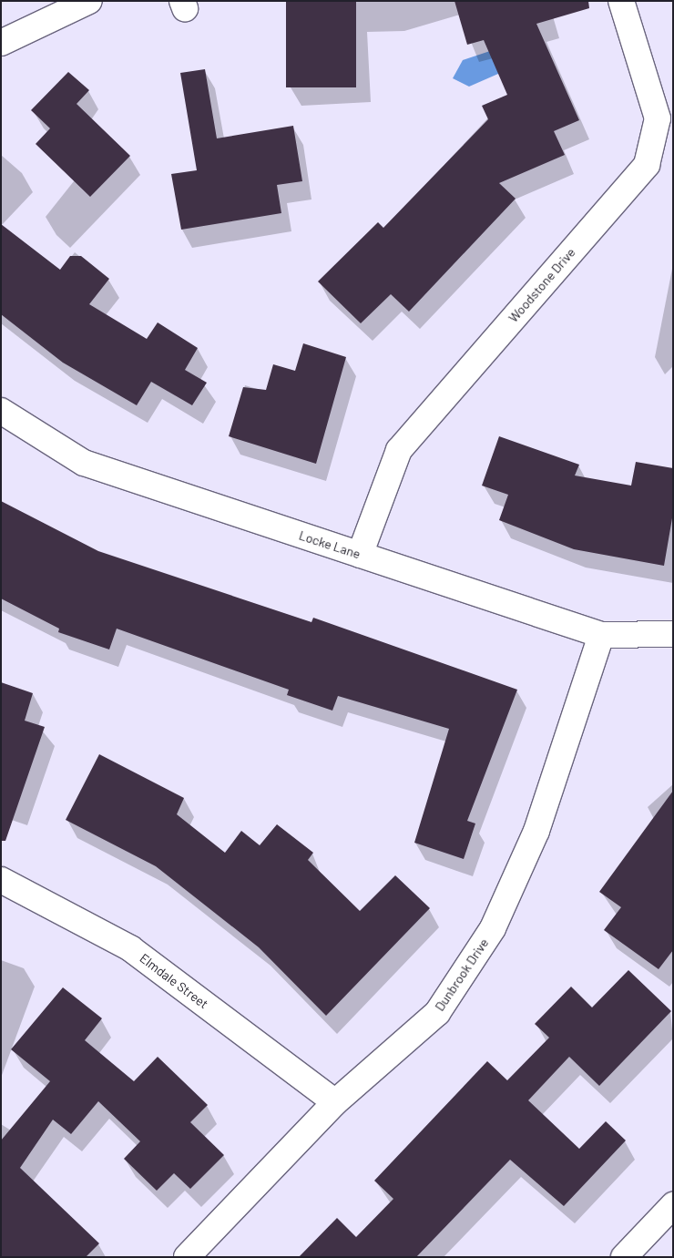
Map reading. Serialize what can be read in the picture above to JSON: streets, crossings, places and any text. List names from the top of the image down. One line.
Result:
{"streets":{"street":["Woodstone Drive","Locke Lane","Dunbrook Drive","Elmdale Street"]},"crossings":[["Woodstone Drive","Locke Lane"],["Locke Lane","Dunbrook Drive"],["Dunbrook Drive","Elmdale Street"]]}
